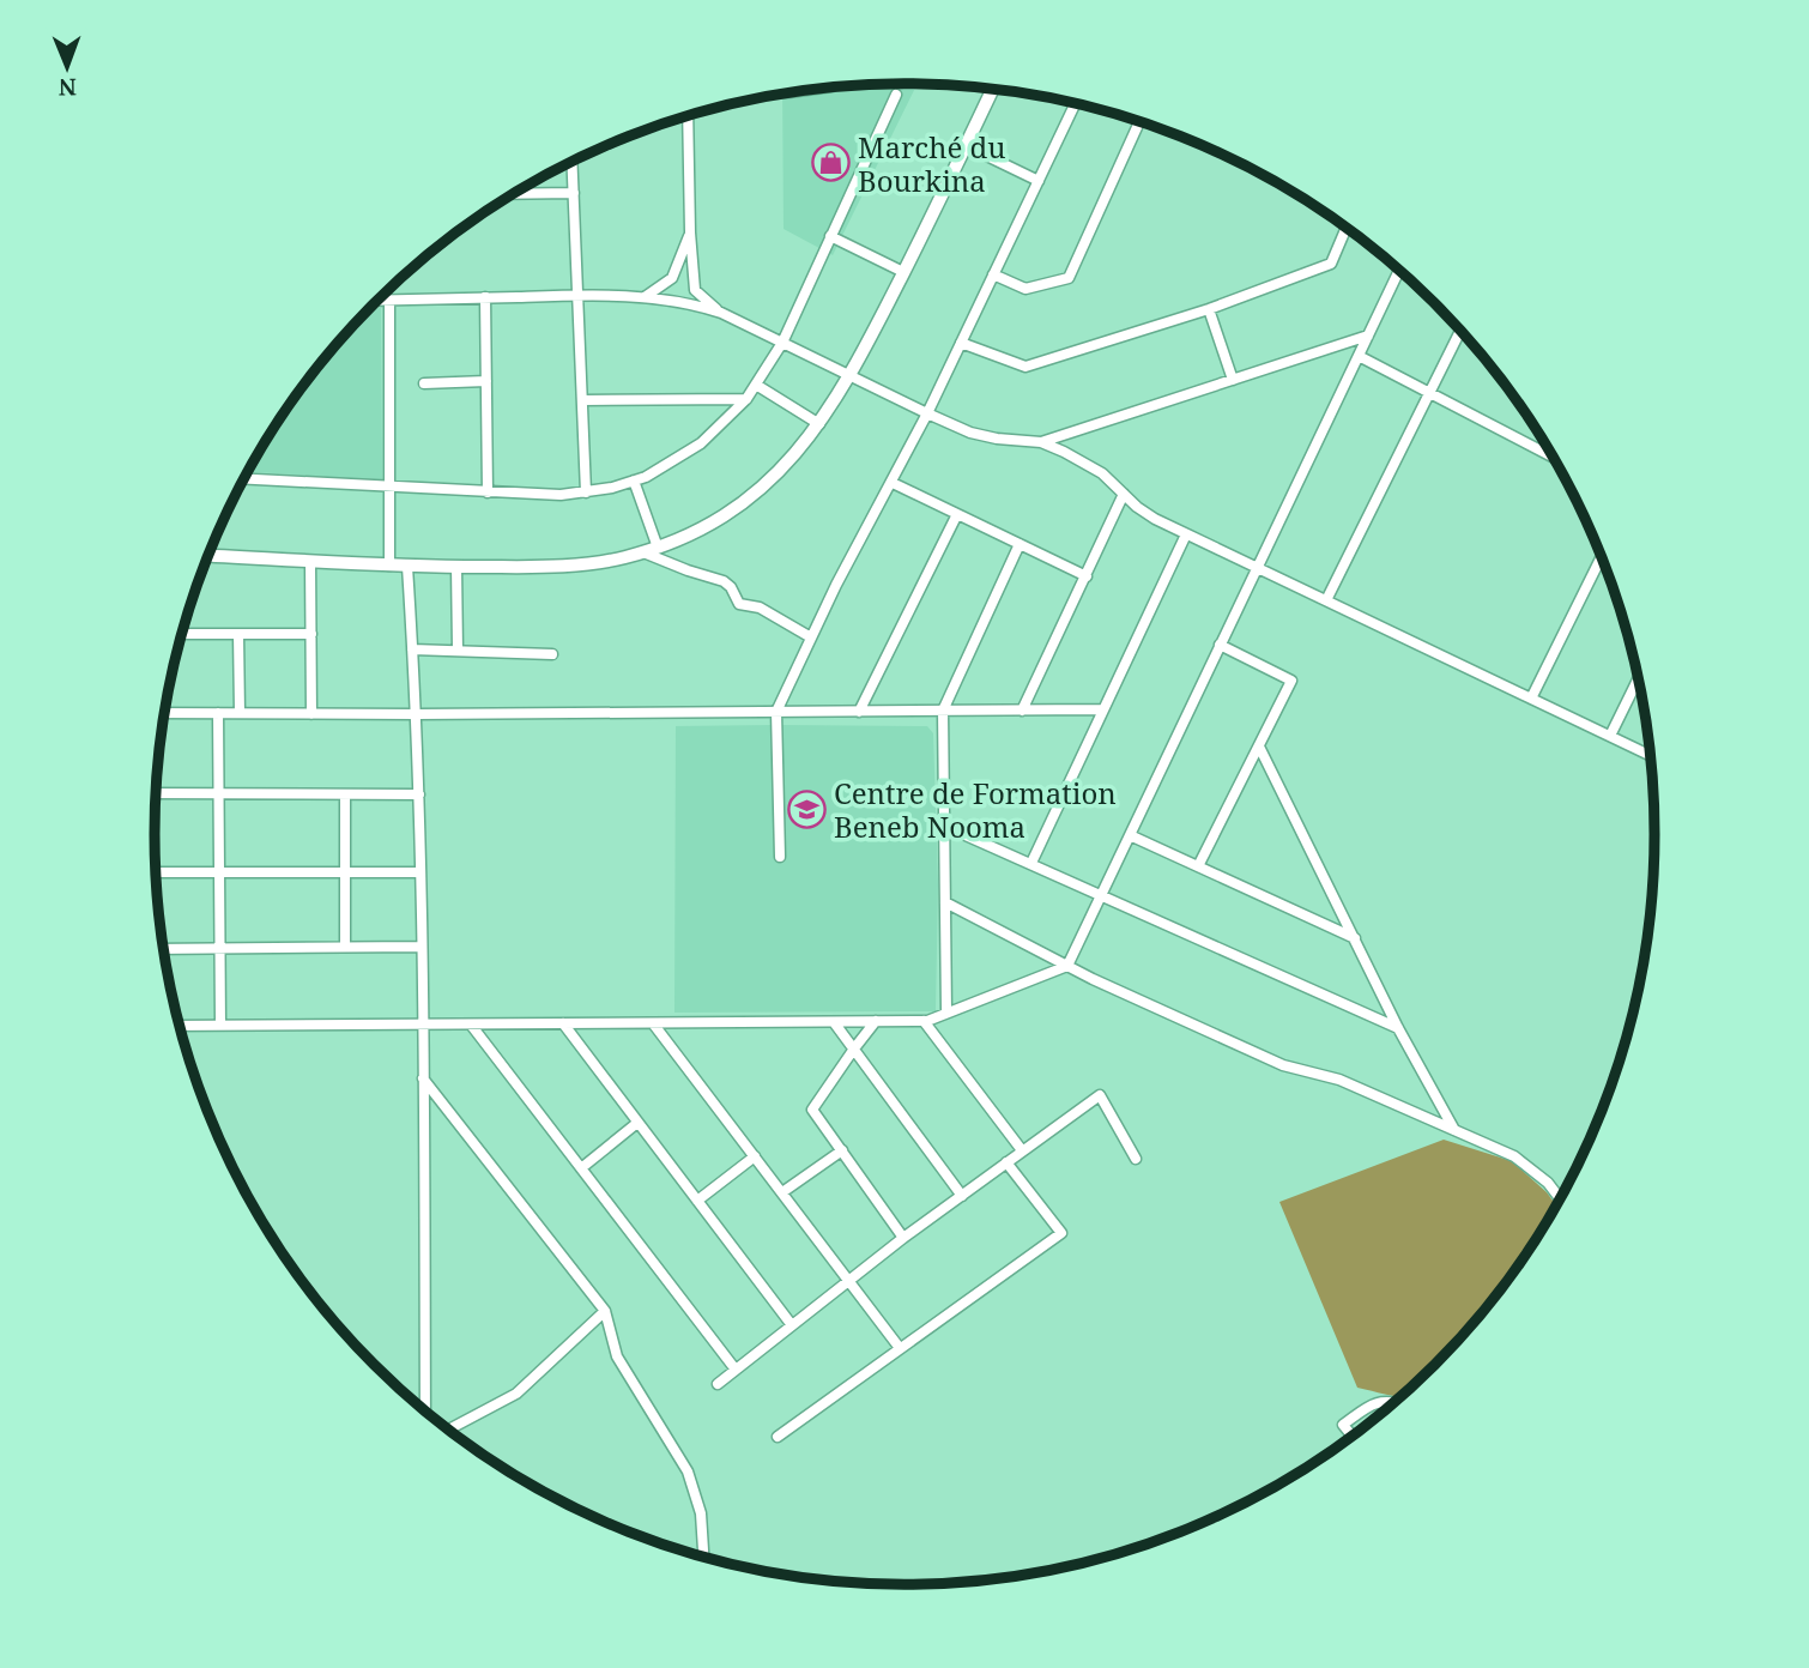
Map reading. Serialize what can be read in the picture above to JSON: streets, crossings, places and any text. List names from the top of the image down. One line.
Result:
{"places":{"shop":["Marché du Bourkina"],"school or university":["Centre de Formation Beneb Nooma"]},"north":"bottom"}
